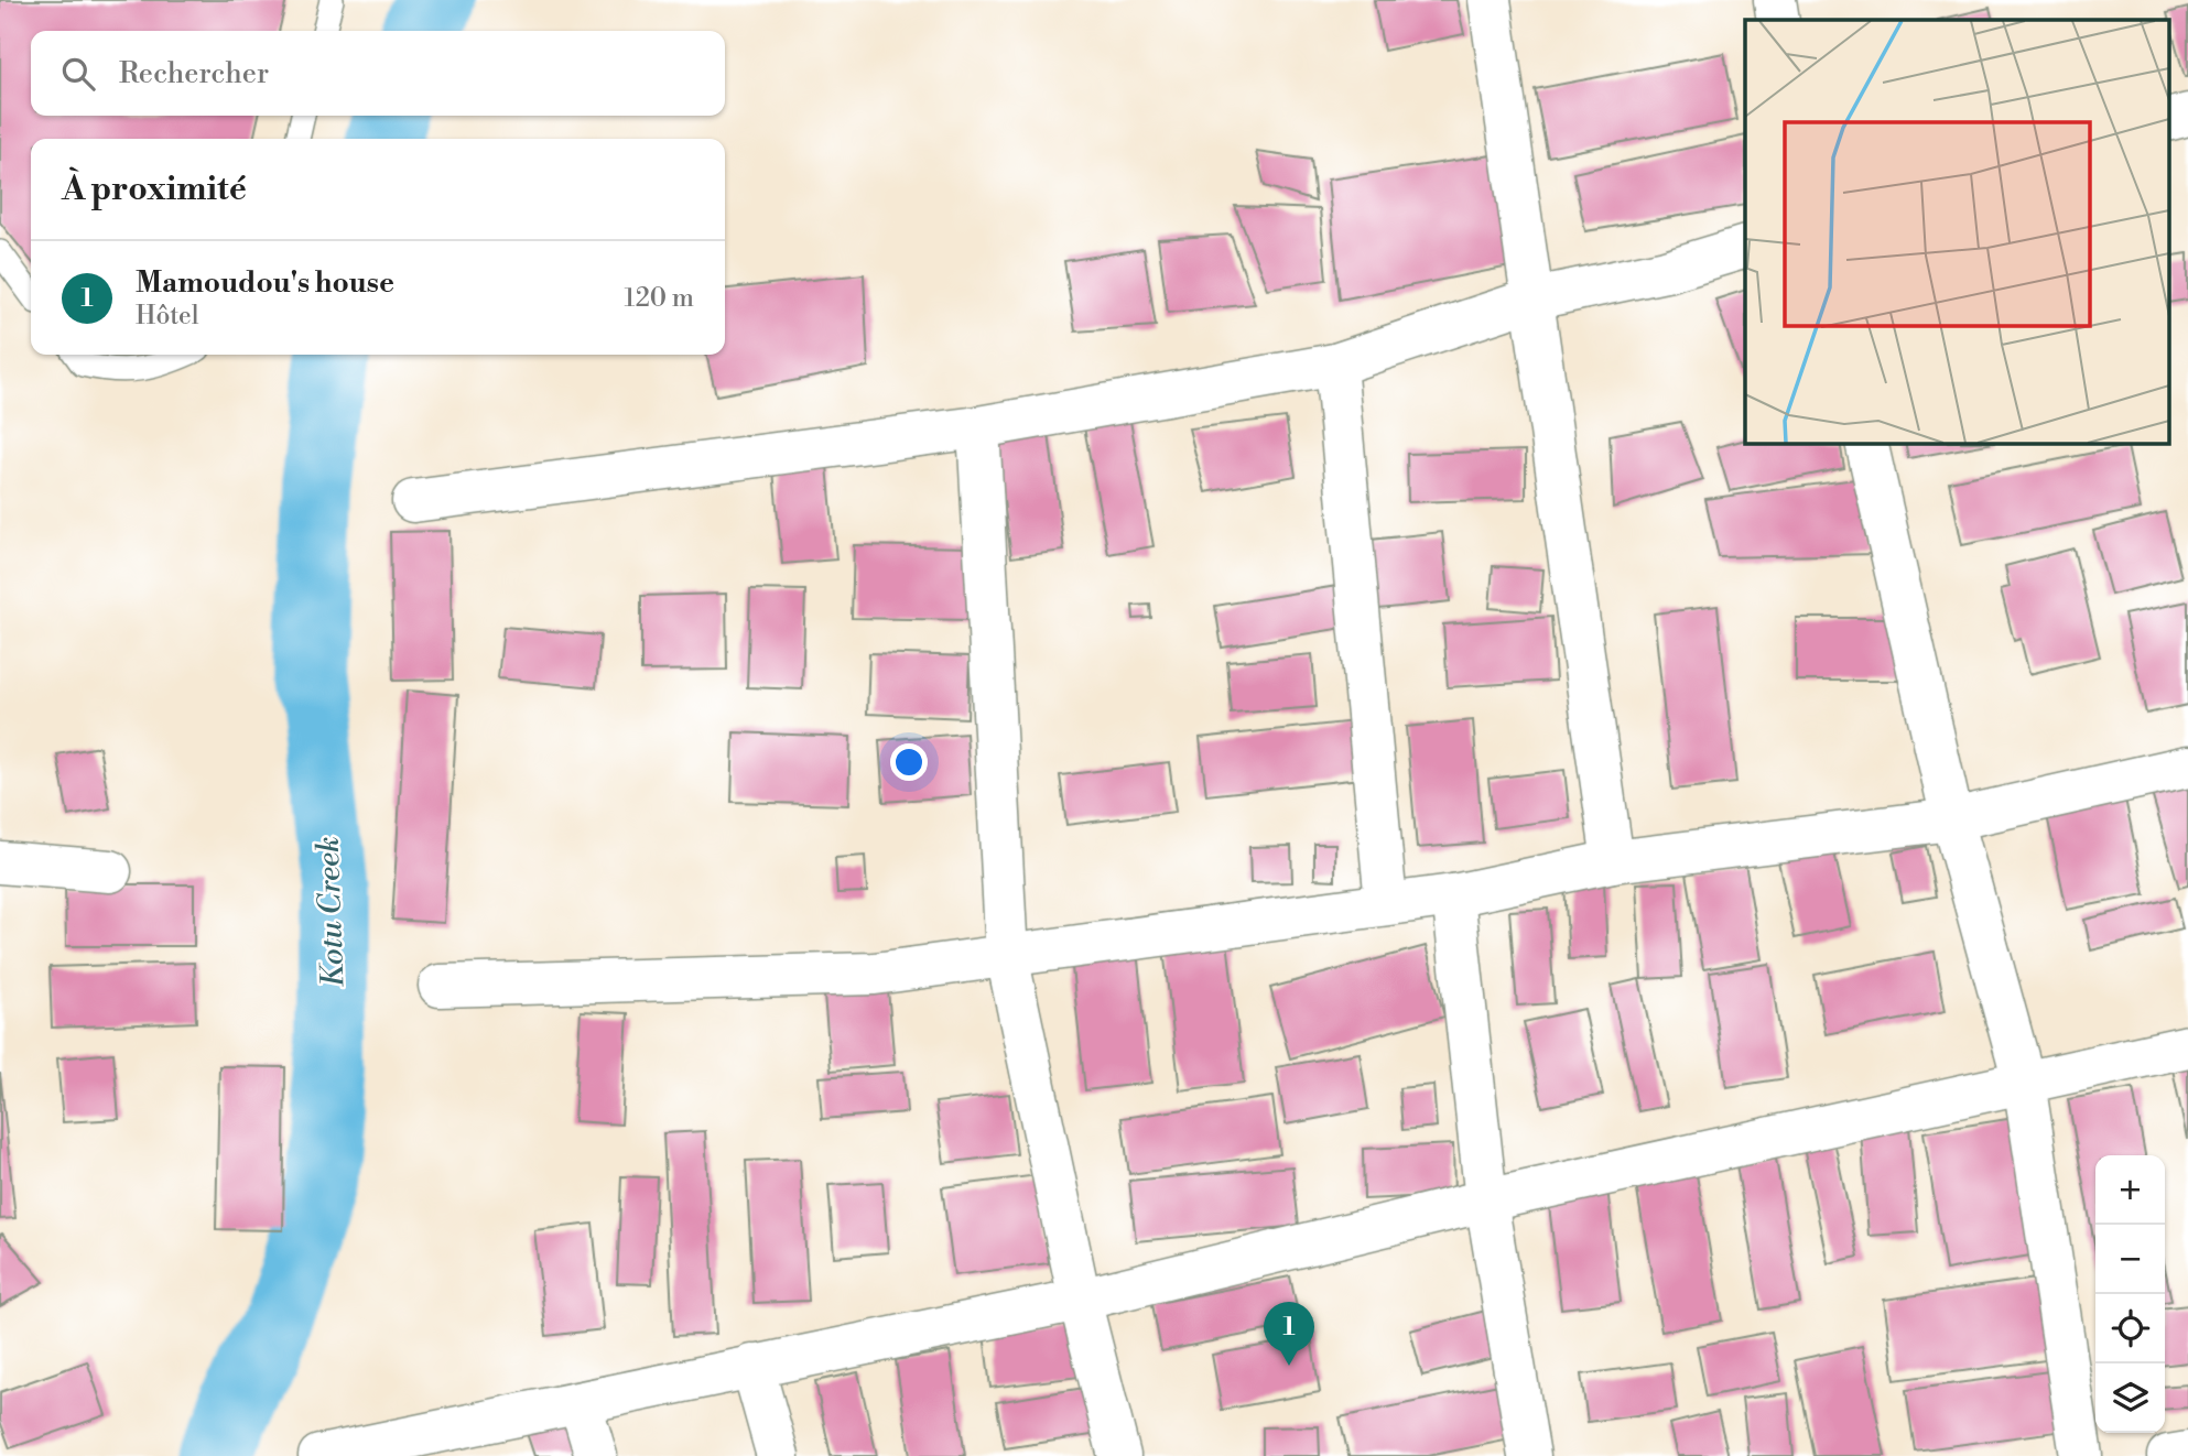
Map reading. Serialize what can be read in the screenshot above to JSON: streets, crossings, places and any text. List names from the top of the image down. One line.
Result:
{"water":["Kotu Creek"],"page":{"search":"Rechercher","heading":"À proximité","list":[{"mark":"1","name":"Mamoudou's house","note":"Hôtel","value":"120 m"}],"map_buttons":["+","−"],"pins":"1"}}
